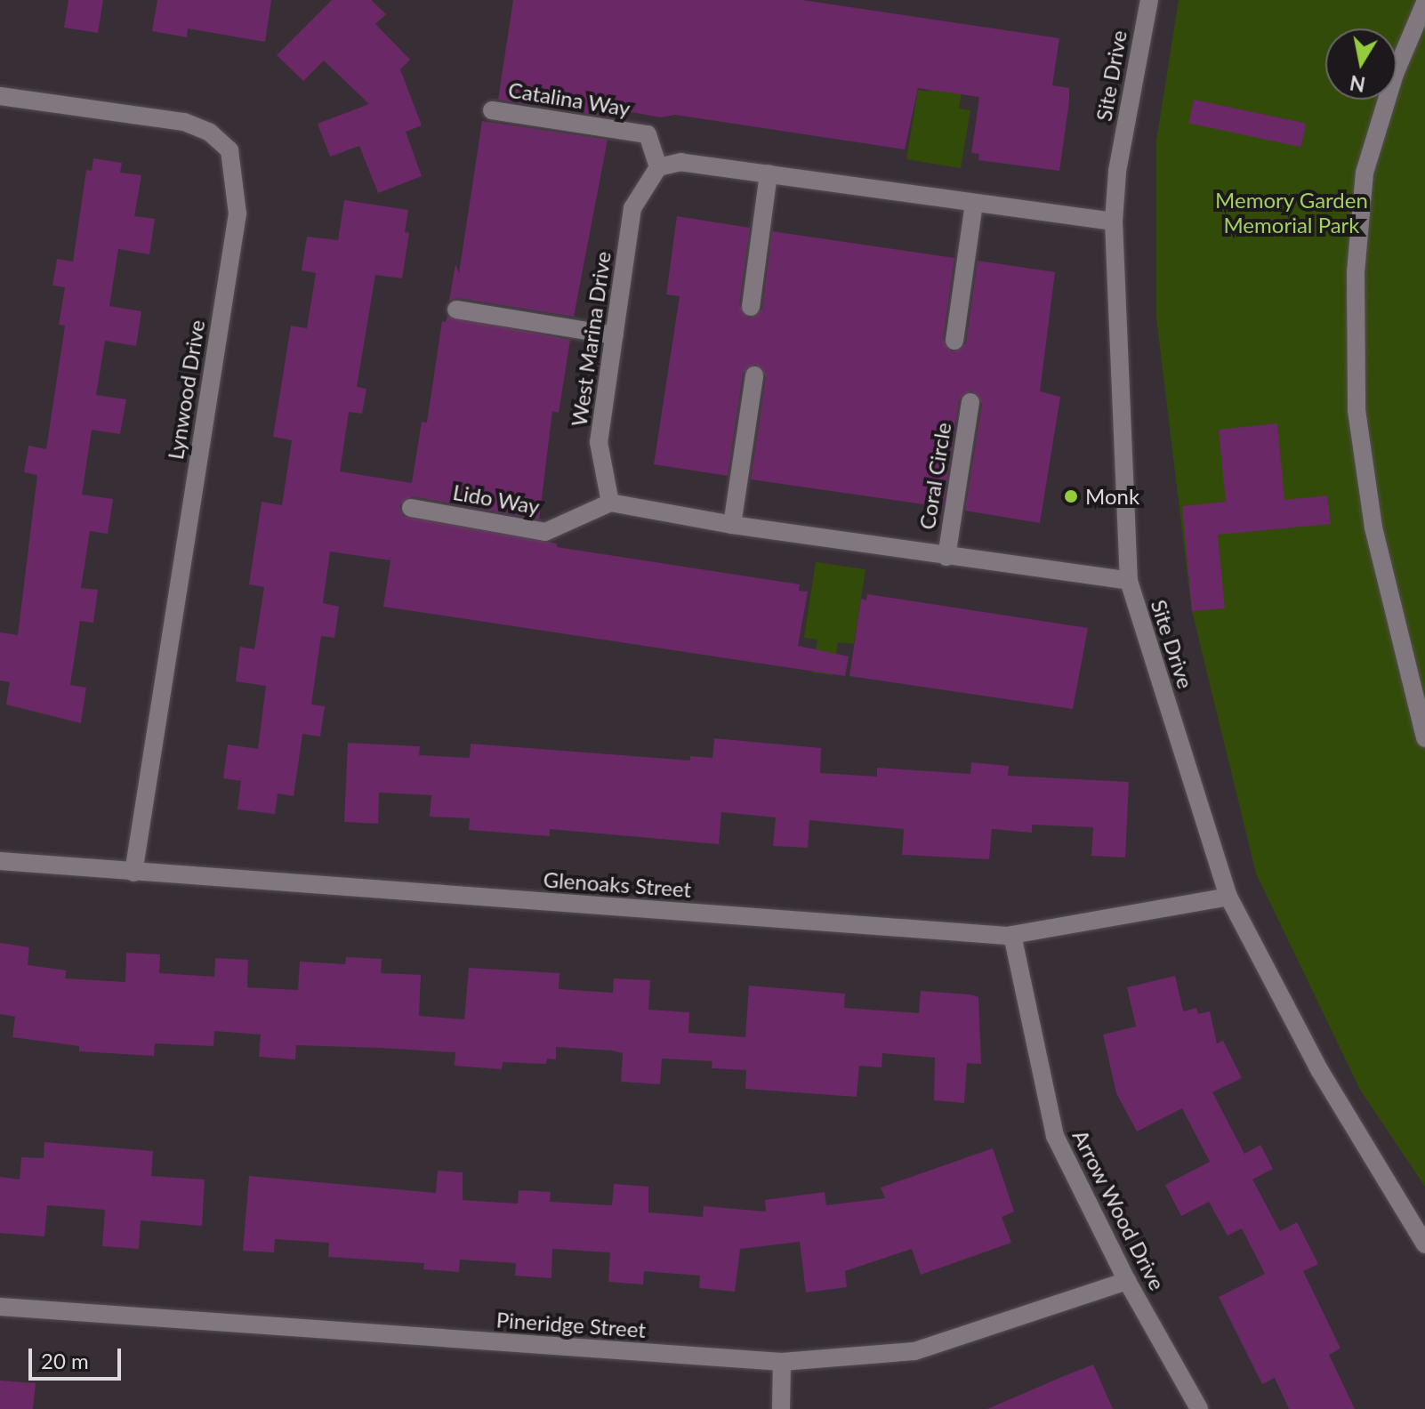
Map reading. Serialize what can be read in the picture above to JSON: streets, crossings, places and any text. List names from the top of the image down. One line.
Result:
{"streets":{"street":["Site Drive","Catalina Way","West Marina Drive","Lynwood Drive","Coral Circle","Lido Way","Glenoaks Street","Arrow Wood Drive","Pineridge Street"]},"crossings":[["Site Drive","Glenoaks Street"],["Catalina Way","West Marina Drive"],["West Marina Drive","Lido Way"],["Lynwood Drive","Glenoaks Street"],["Glenoaks Street","Arrow Wood Drive"],["Arrow Wood Drive","Pineridge Street"]],"parks":["Memory Garden Memorial Park"],"places":["Monk"],"scale_bar":"20 m","north":"bottom"}
